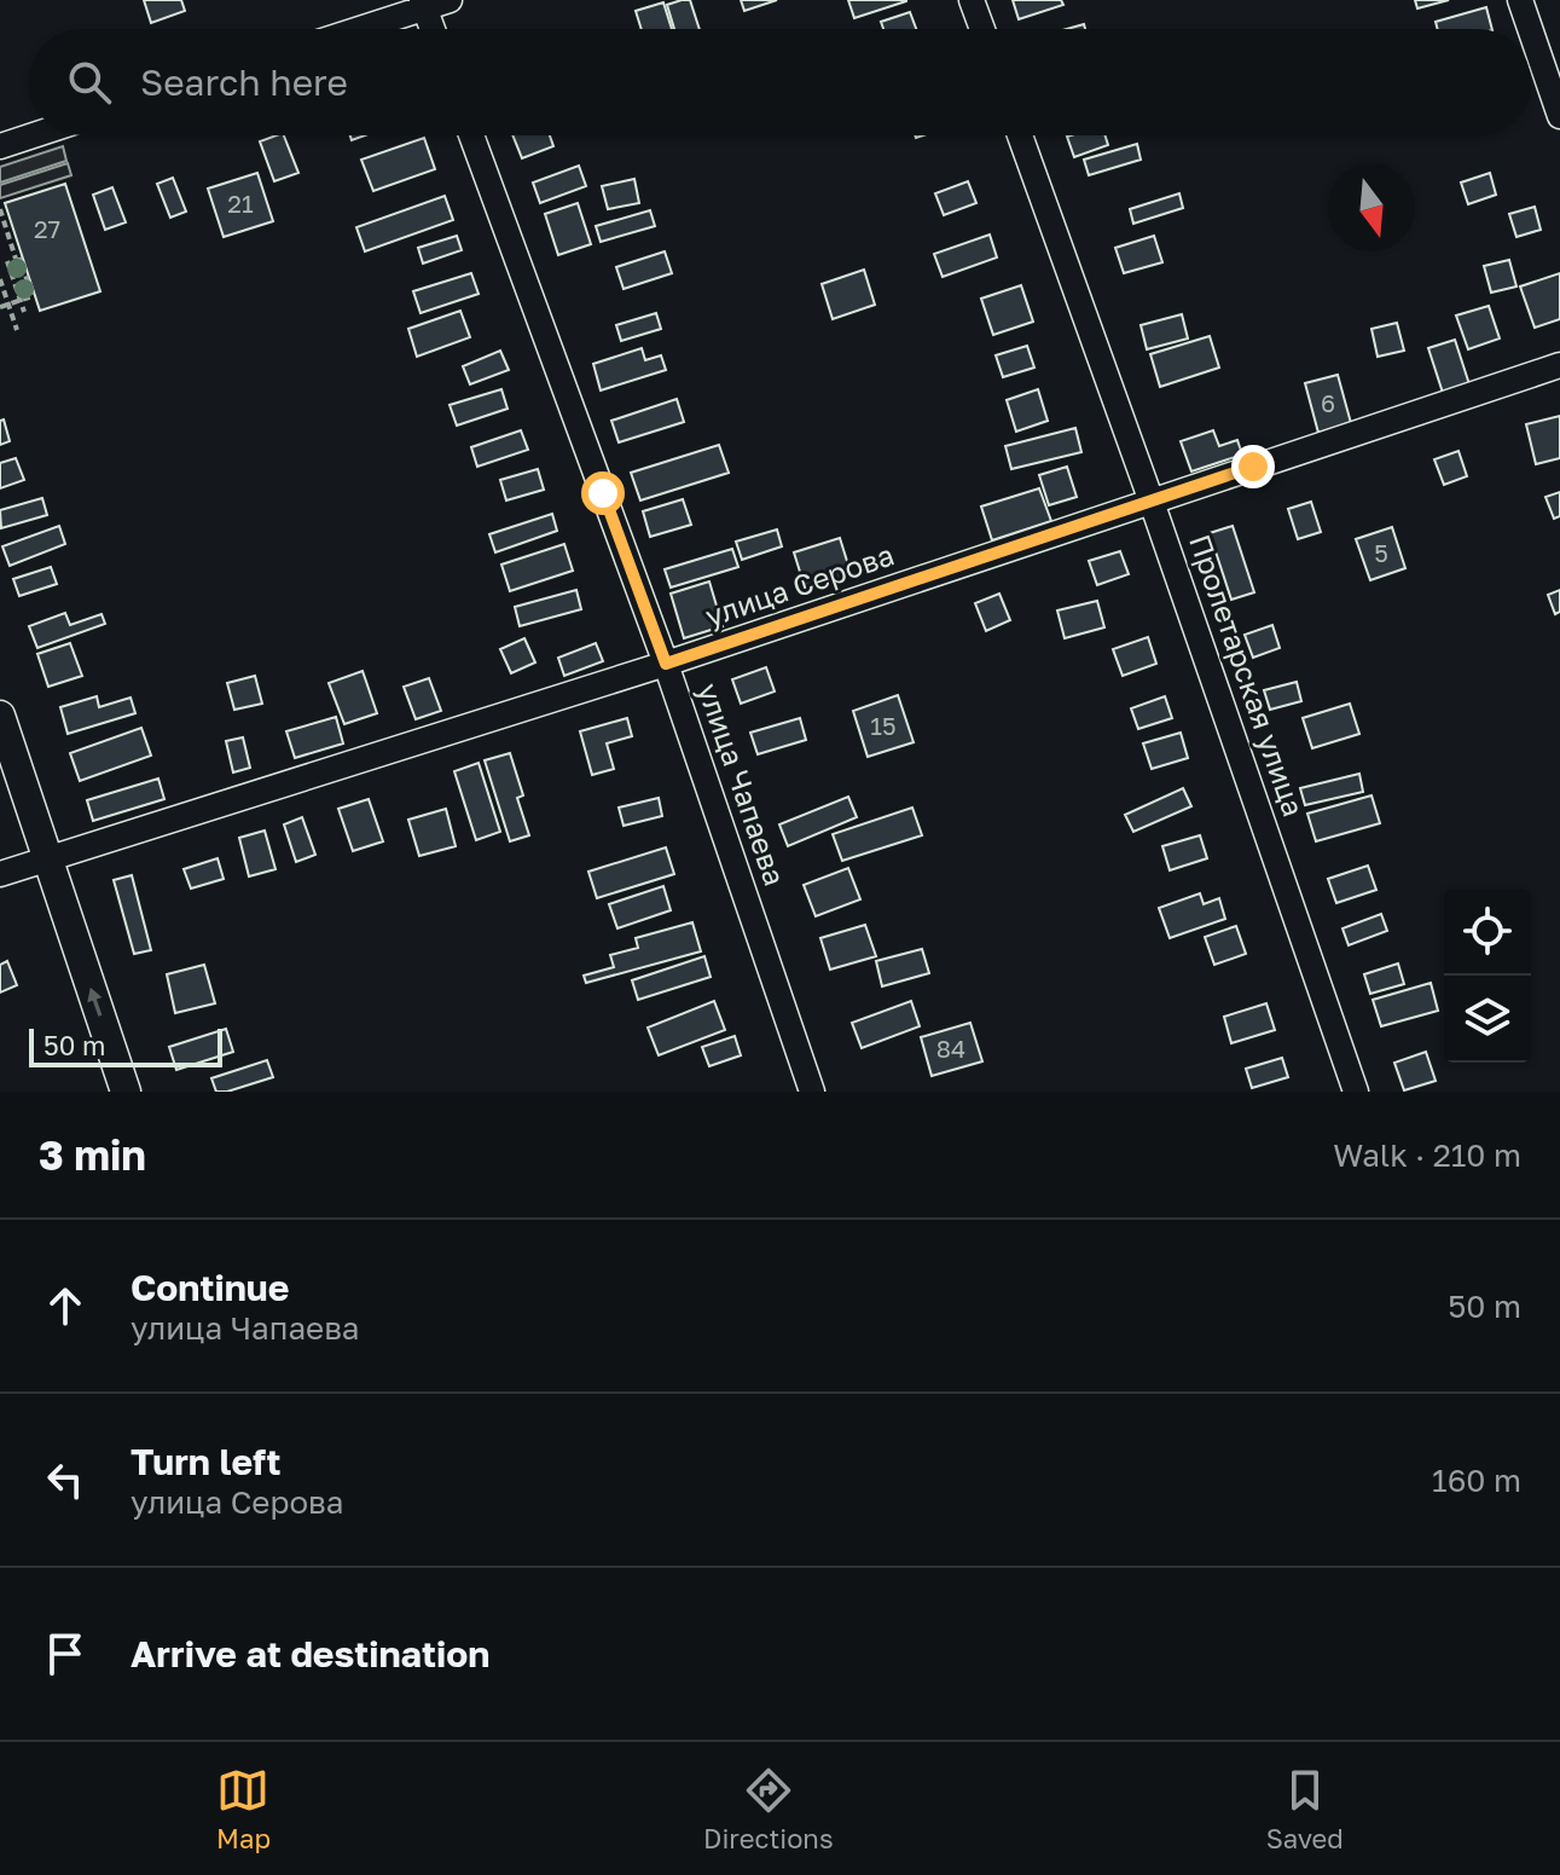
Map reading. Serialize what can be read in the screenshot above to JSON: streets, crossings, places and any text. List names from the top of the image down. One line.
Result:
{"streets":{"street":["улица Серова","Пролетарская улица","улица Чапаева"]},"crossings":[["улица Серова","Пролетарская улица"],["улица Серова","улица Чапаева"]],"house_numbers":["21","27","6","5","15","84"],"scale_bar":"50 m","north":"bottom","page":{"search":"Search here","scale":"50 m","heading":["3 min","Walk · 210 m"],"list":[["Continue","улица Чапаева","50 m"],["Turn left","улица Серова","160 m"],"Arrive at destination"],"nav":["Map","Directions","Saved"]}}
